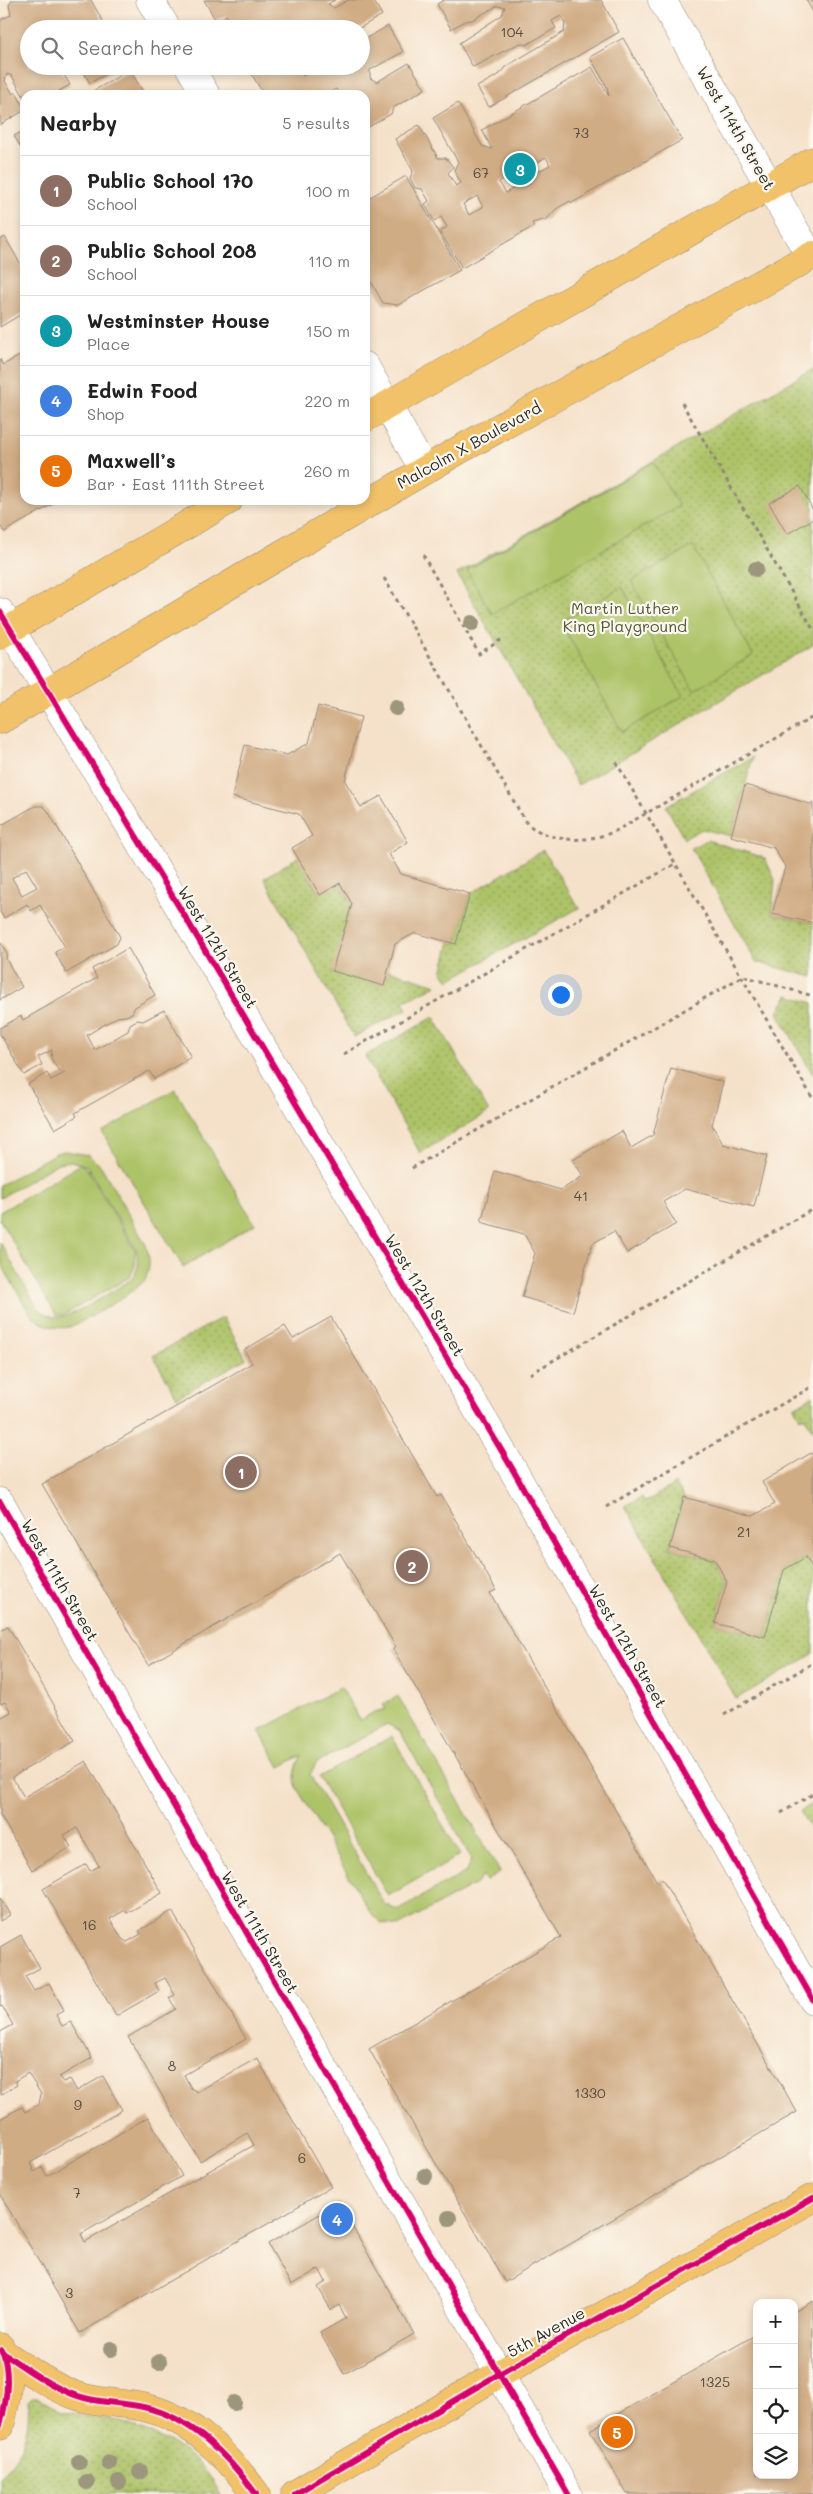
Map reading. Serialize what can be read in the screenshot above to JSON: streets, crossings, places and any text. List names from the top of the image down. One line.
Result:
{"streets":{"main road":["Malcolm X Boulevard","5th Avenue"],"street":["West 114th Street","West 112th Street","West 111th Street"]},"crossings":[["West 114th Street","Malcolm X Boulevard"],["Malcolm X Boulevard","West 112th Street"],["West 111th Street","5th Avenue"]],"parks":["Martin Luther King Playground"],"house_numbers":["104","73","67","41","21","16","8","1330","9","6","7","3","1325"],"page":{"search":"Search here","heading":["Nearby","5 results"],"pins":["3","1","2","4","5"],"list":[{"mark":"1","name":"Public School 170","note":"School","value":"100 m"},{"mark":"2","name":"Public School 208","note":"School","value":"110 m"},{"mark":"3","name":"Westminster House","note":"Place","value":"150 m"},{"mark":"4","name":"Edwin Food","note":"Shop","value":"220 m"},{"mark":"5","name":"Maxwell’s","note":"Bar · East 111th Street","value":"260 m"}],"map_buttons":["+","−"]}}
